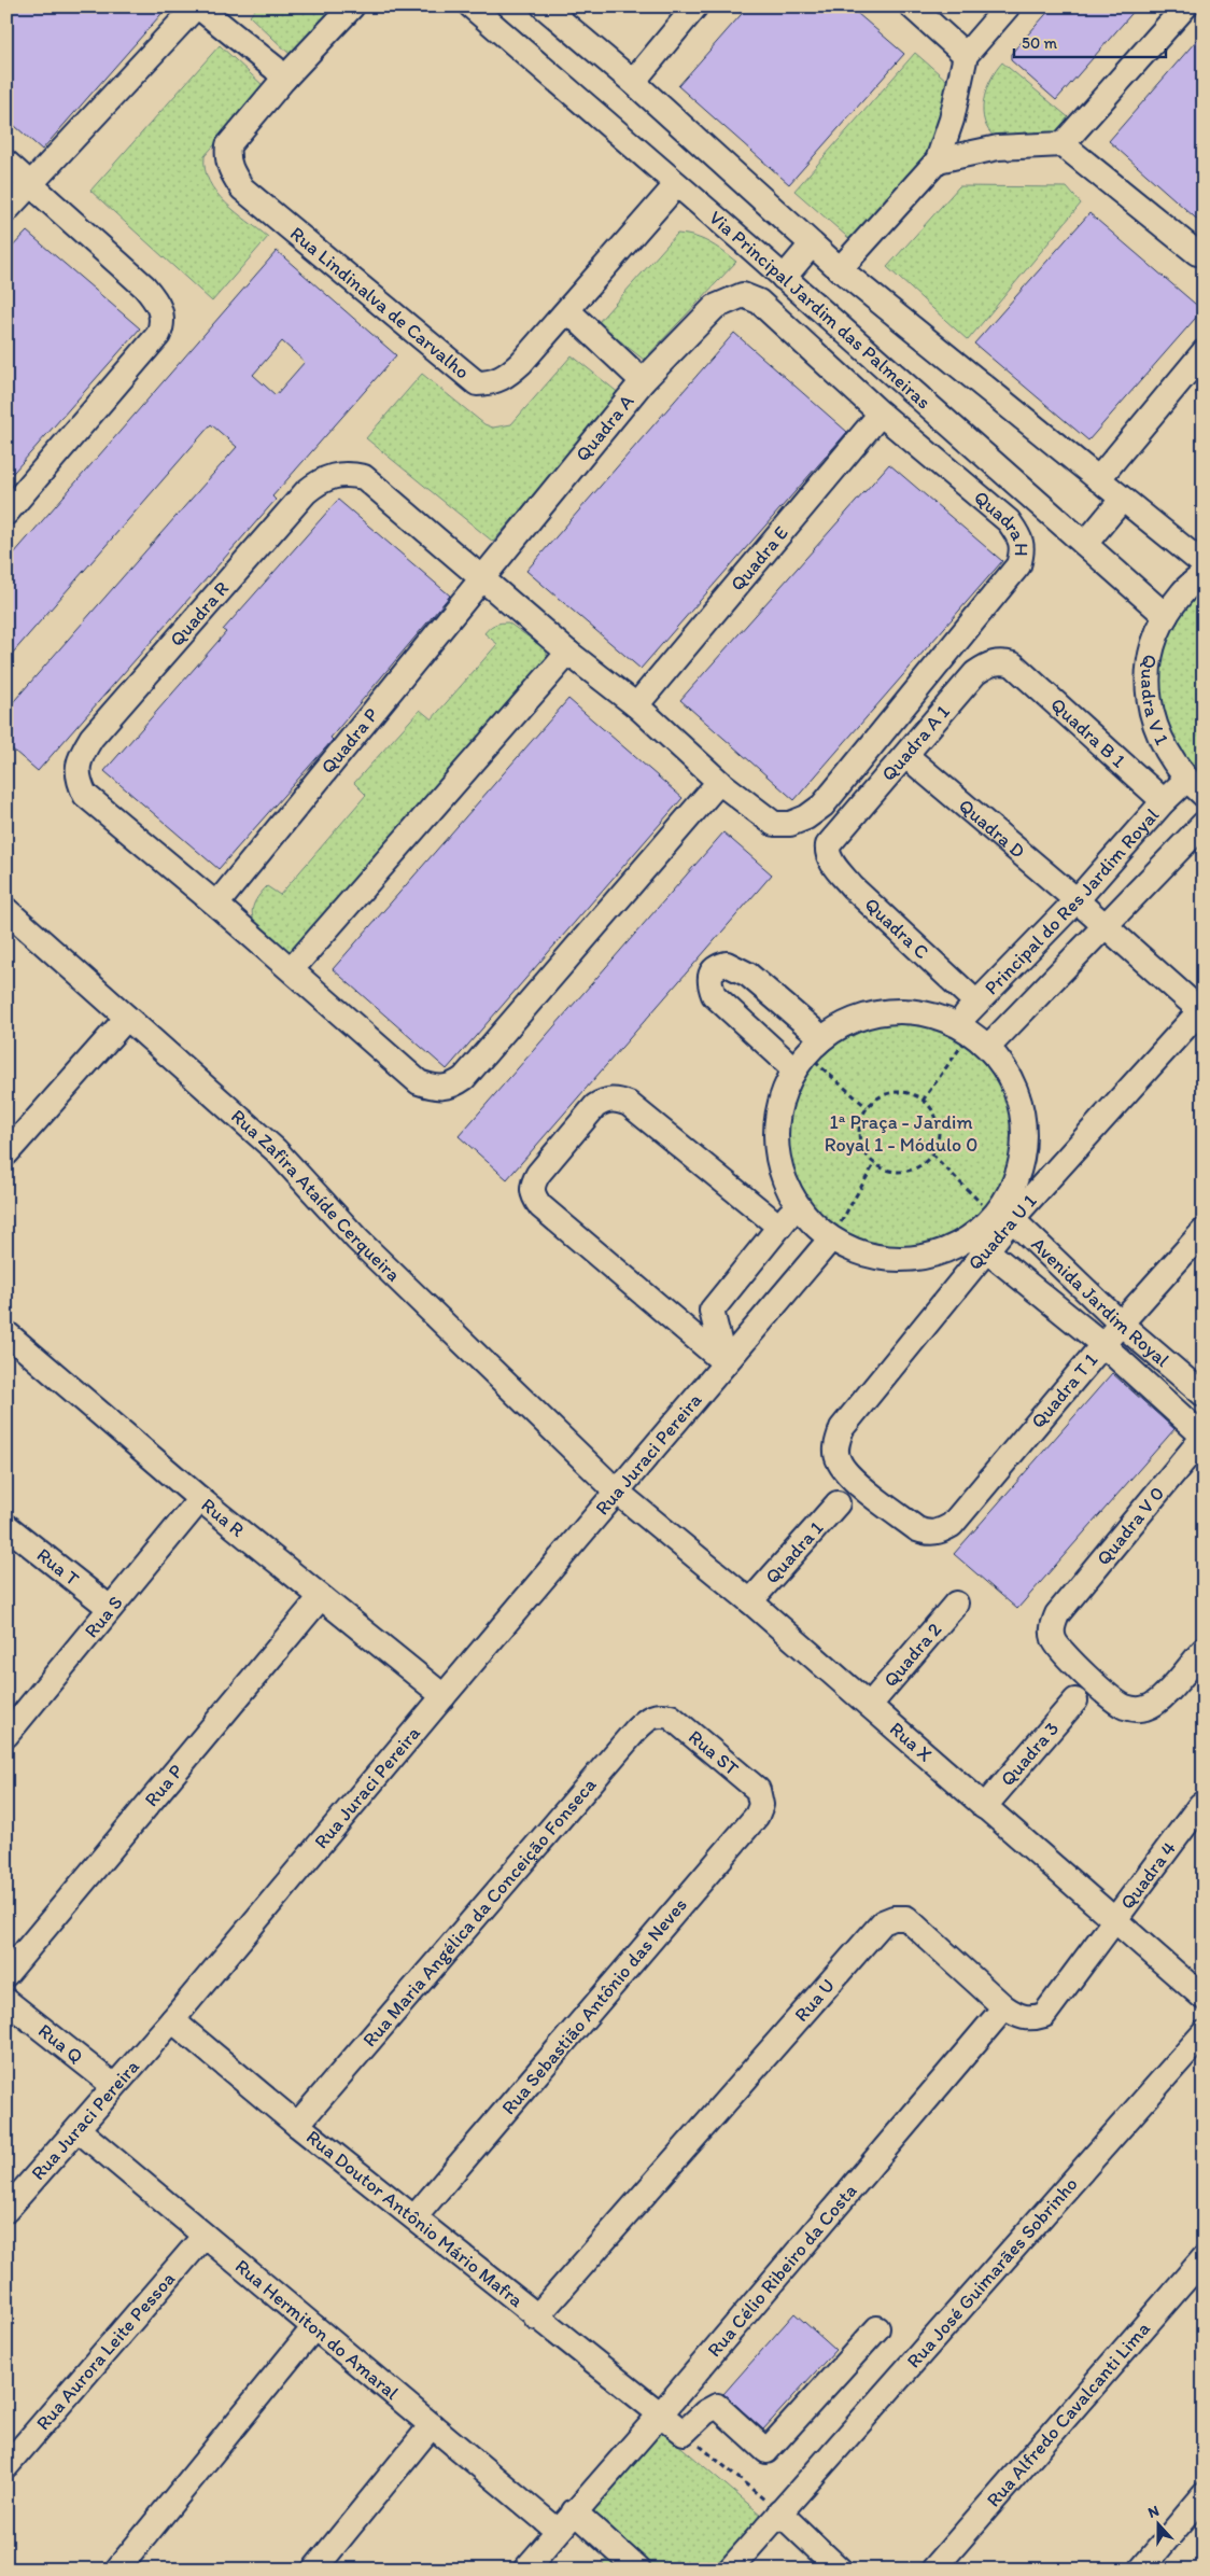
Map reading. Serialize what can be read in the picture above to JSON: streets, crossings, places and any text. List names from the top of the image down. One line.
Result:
{"streets":{"street":["Rua Lindinalva de Carvalho","Via Principal Jardim das Palmeiras","Quadra A","Quadra H","Quadra E","Quadra R","Quadra V 1","Quadra B 1","Quadra P","Quadra A 1","Quadra D","Principal do Res Jardim Royal","Quadra C","Rua Zafira Ataíde Cerqueira","Quadra U 1","Avenida Jardim Royal","Quadra T 1","Rua Juraci Pereira","Rua R","Quadra V 0","Quadra 1","Rua T","Rua S","Quadra 2","Rua X","Rua ST","Quadra 3","Rua P","Quadra 4","Rua Maria Angélica da Conceição Fonseca","Rua U","Rua Sebastião Antônio das Neves","Rua Q","Rua Doutor Antônio Mário Mafra","Rua Célio Ribeiro da Costa","Rua José Guimarães Sobrinho","Rua Hermiton do Amaral","Rua Aurora Leite Pessoa","Rua Alfredo Cavalcanti Lima"]},"crossings":[["Rua Lindinalva de Carvalho","Via Principal Jardim das Palmeiras"],["Via Principal Jardim das Palmeiras","Quadra V 1"],["Quadra A","Quadra H"],["Quadra A","Quadra R"],["Quadra A","Quadra P"],["Quadra H","Quadra E"],["Quadra R","Quadra P"],["Quadra V 1","Principal do Res Jardim Royal"],["Quadra B 1","Quadra A 1"],["Quadra B 1","Principal do Res Jardim Royal"],["Quadra A 1","Quadra D"],["Quadra A 1","Quadra C"],["Quadra D","Principal do Res Jardim Royal"],["Quadra D","Quadra U 1"],["Principal do Res Jardim Royal","Quadra C"],["Rua Zafira Ataíde Cerqueira","Rua Juraci Pereira"],["Rua Zafira Ataíde Cerqueira","Rua X"],["Quadra U 1","Avenida Jardim Royal"],["Quadra U 1","Quadra T 1"],["Avenida Jardim Royal","Quadra T 1"],["Avenida Jardim Royal","Quadra V 0"],["Rua Juraci Pereira","Rua R"],["Rua Juraci Pereira","Rua X"],["Rua Juraci Pereira","Rua Q"],["Rua Juraci Pereira","Rua Doutor Antônio Mário Mafra"],["Rua Juraci Pereira","Rua Hermiton do Amaral"],["Rua R","Rua S"],["Rua R","Rua P"],["Quadra 1","Rua X"],["Rua T","Rua S"],["Quadra 2","Rua X"],["Rua X","Quadra 3"],["Rua X","Quadra 4"],["Rua X","Rua U"],["Rua ST","Rua Maria Angélica da Conceição Fonseca"],["Rua ST","Rua Sebastião Antônio das Neves"],["Quadra 4","Rua U"],["Rua Maria Angélica da Conceição Fonseca","Rua Doutor Antônio Mário Mafra"],["Rua U","Rua Doutor Antônio Mário Mafra"],["Rua U","Rua Célio Ribeiro da Costa"],["Rua Sebastião Antônio das Neves","Rua Doutor Antônio Mário Mafra"],["Rua Doutor Antônio Mário Mafra","Rua Célio Ribeiro da Costa"],["Rua Célio Ribeiro da Costa","Rua Hermiton do Amaral"],["Rua Hermiton do Amaral","Rua Aurora Leite Pessoa"]],"parks":["1ª Praça - Jardim Royal 1 - Módulo 0"],"scale_bar":"50 m","north":"top"}
